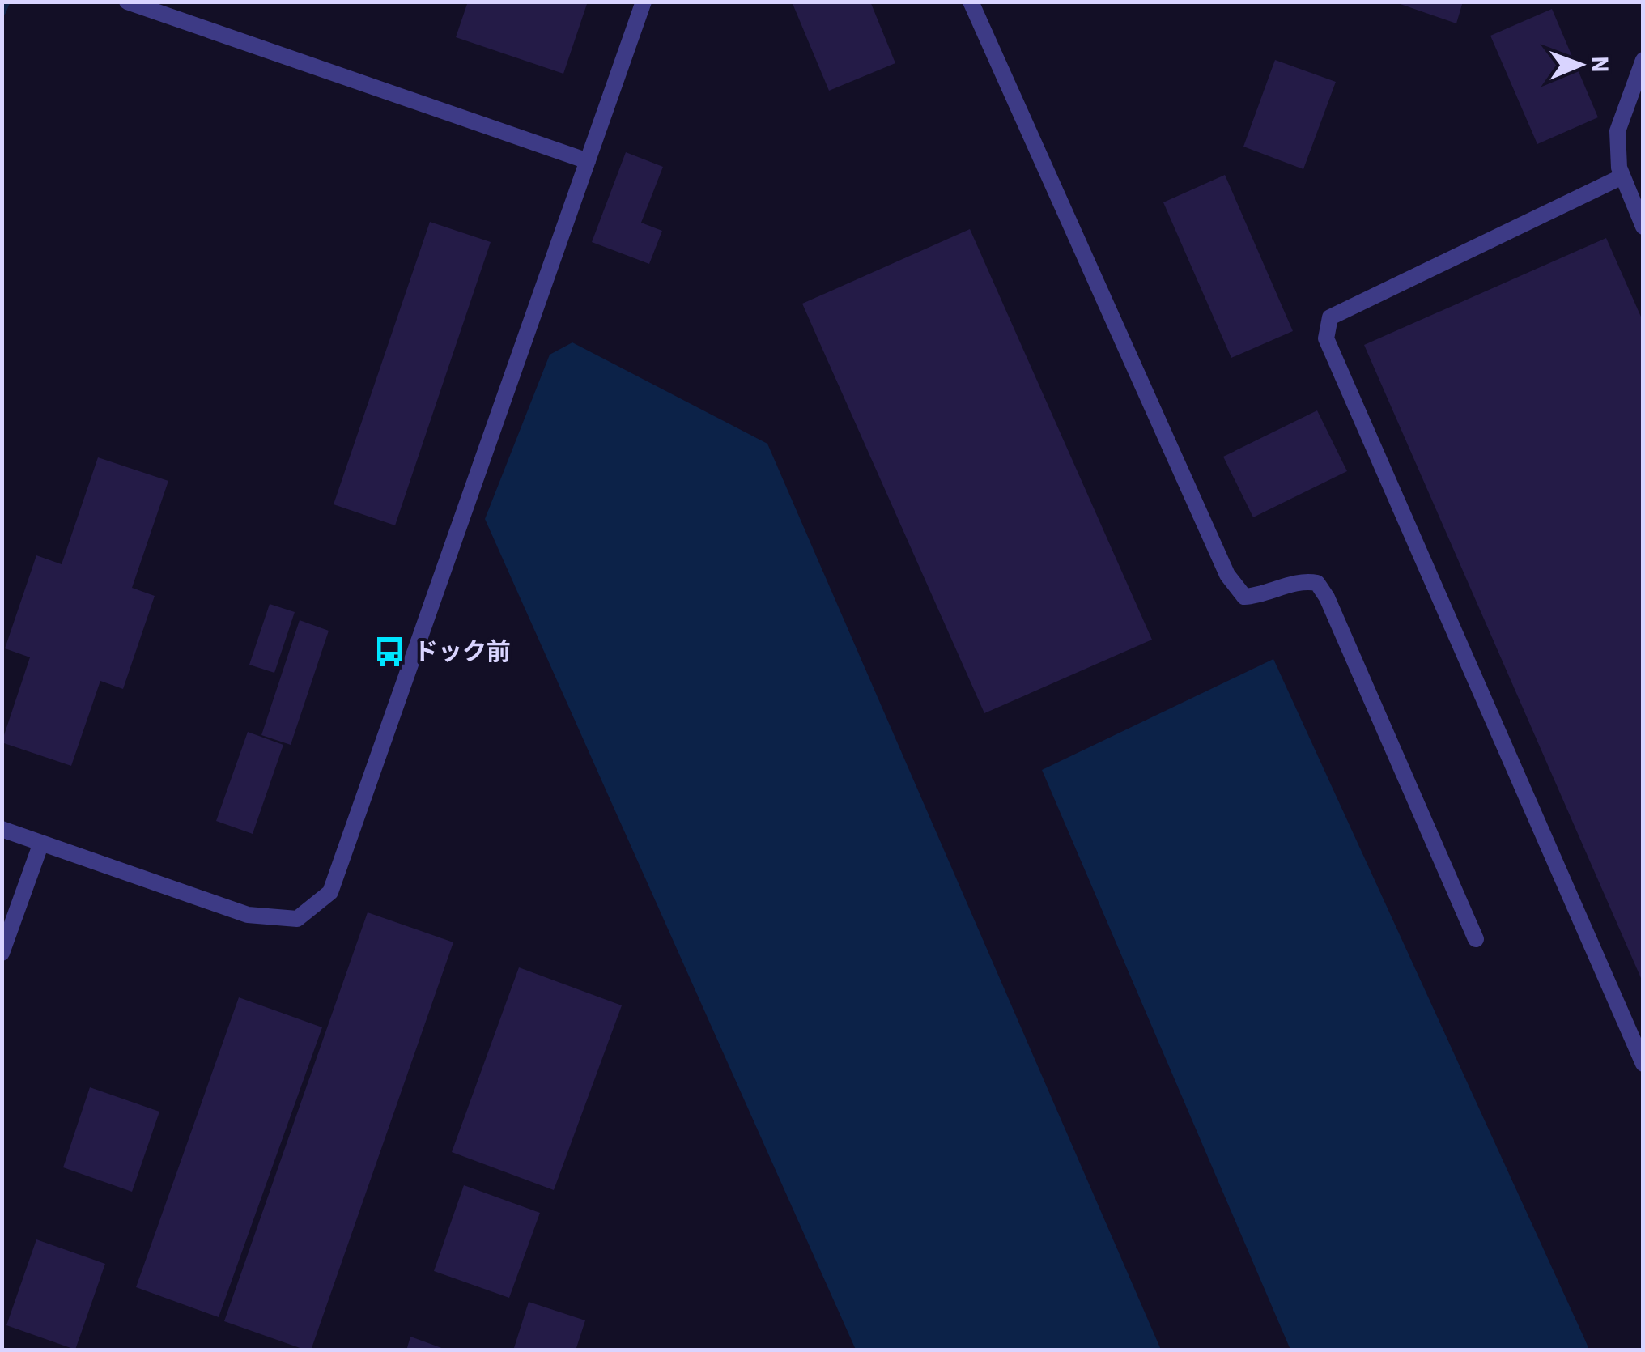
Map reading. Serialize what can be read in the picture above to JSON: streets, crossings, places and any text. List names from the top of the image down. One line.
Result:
{"places":{"bus stop":["ドック前"]},"north":"right"}
